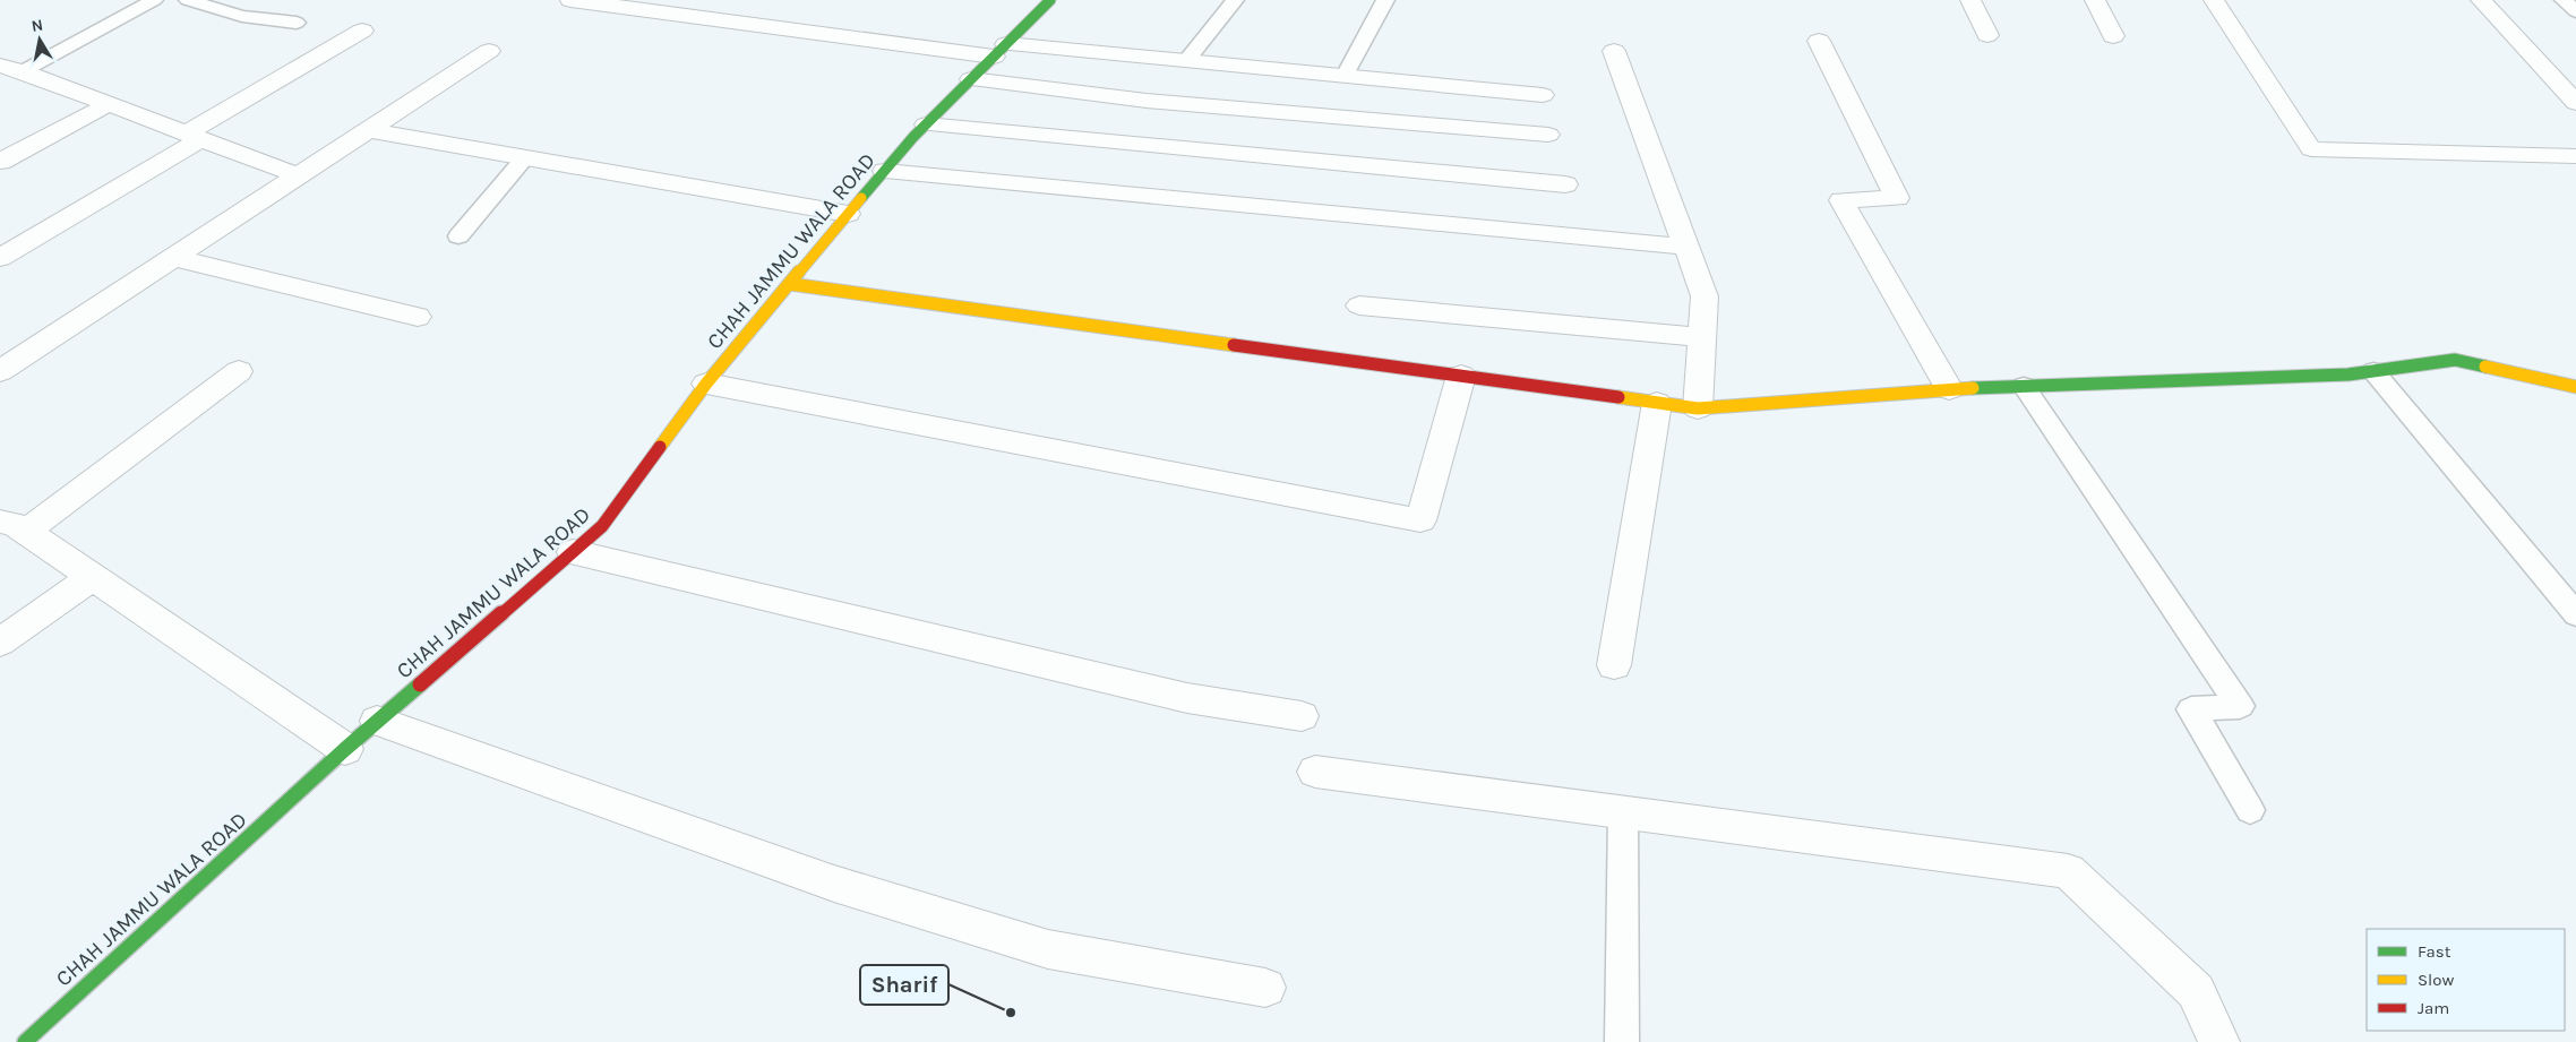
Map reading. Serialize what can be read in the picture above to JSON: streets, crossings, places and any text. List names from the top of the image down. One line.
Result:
{"streets":{"street":["CHAH JAMMU WALA ROAD"]},"places":["Sharif"],"legend":["Fast","Slow","Jam"],"north":"top"}
